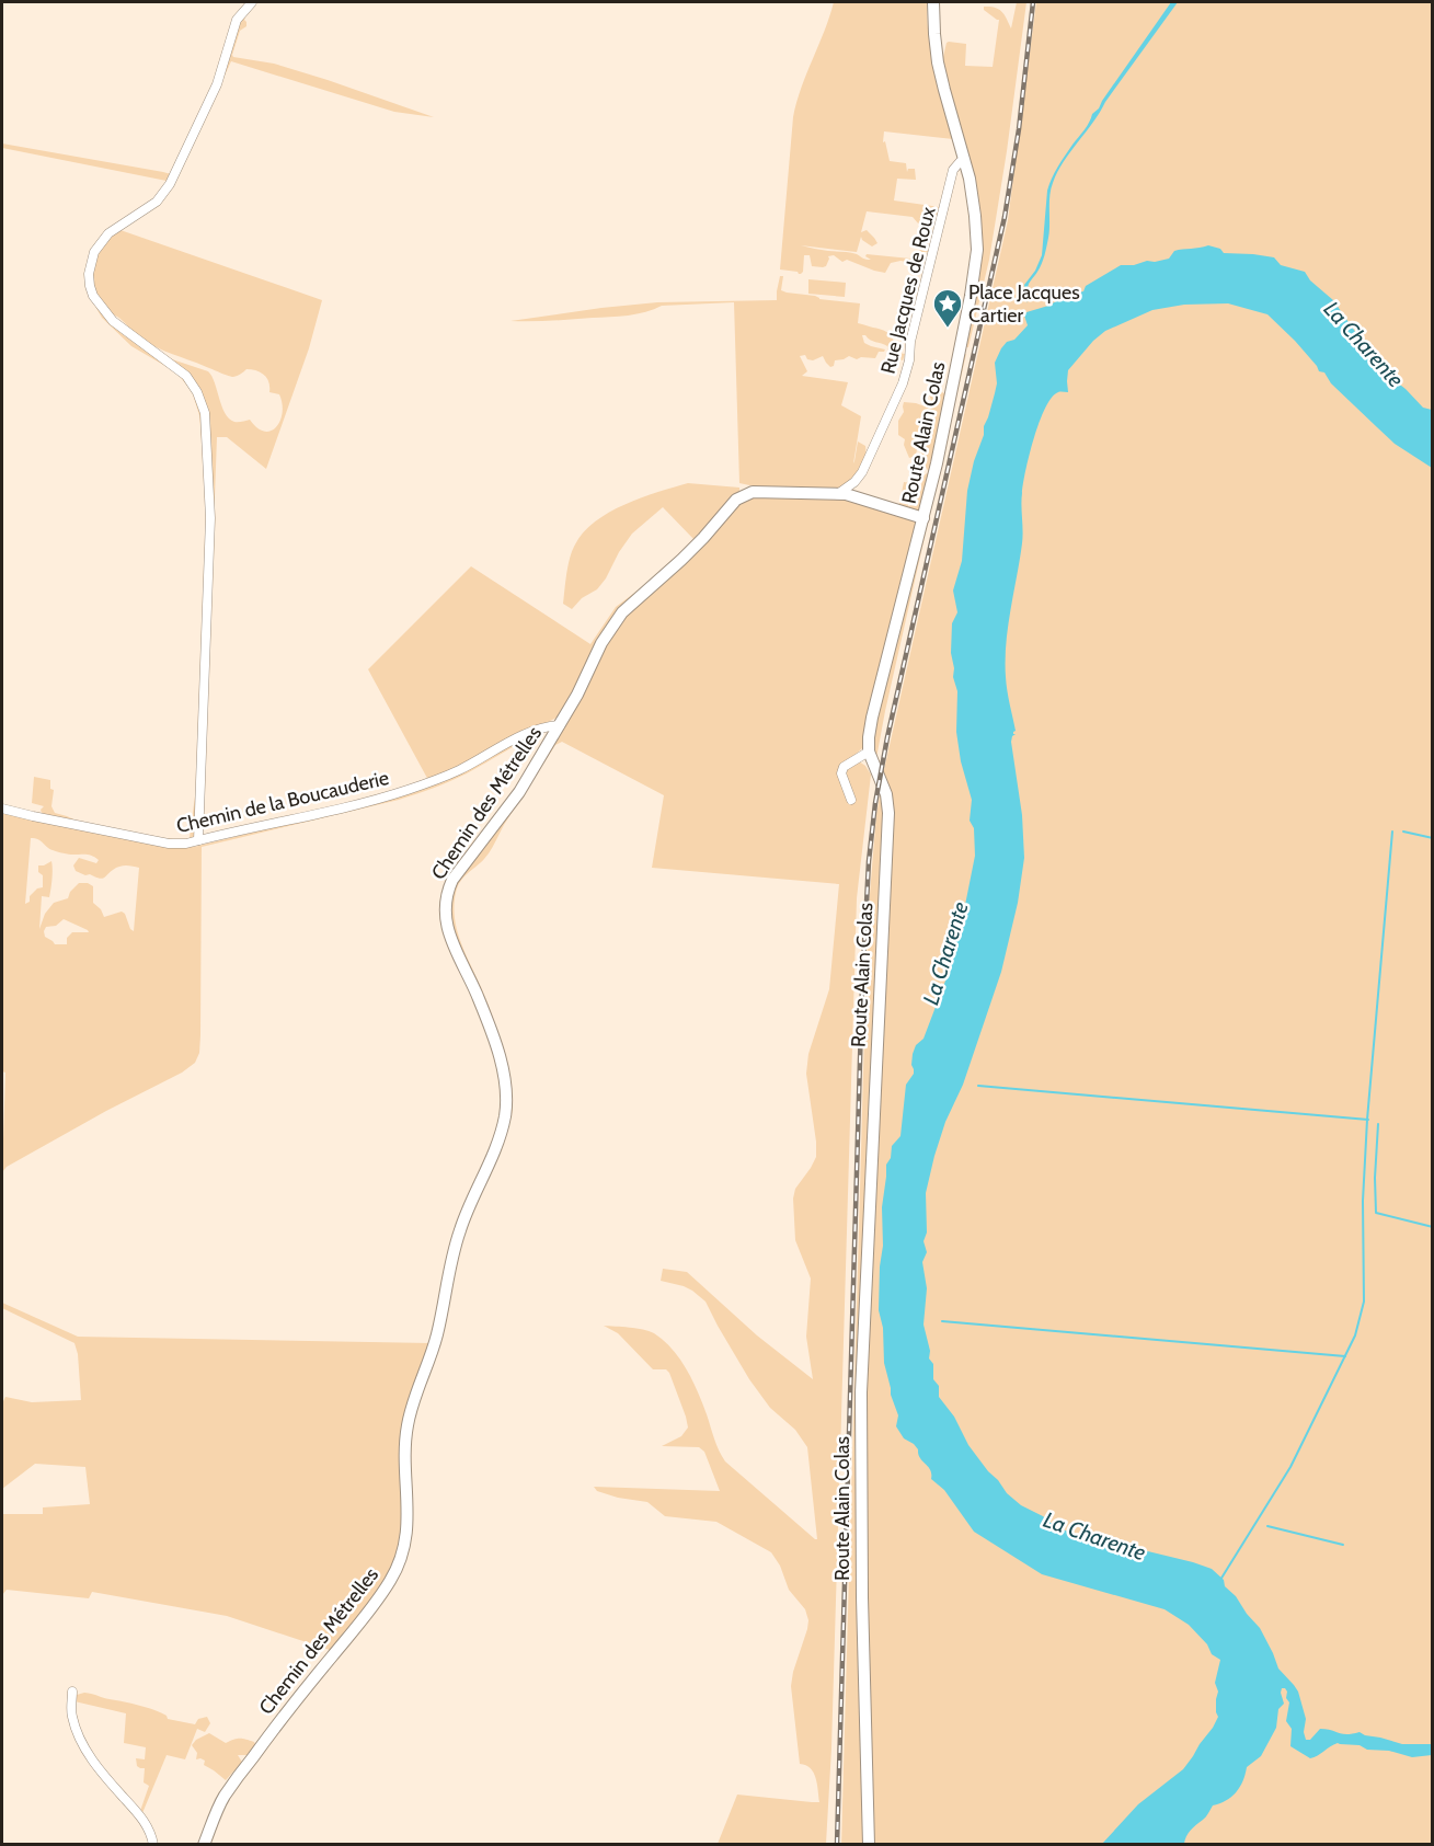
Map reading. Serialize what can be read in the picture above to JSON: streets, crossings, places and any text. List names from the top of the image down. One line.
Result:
{"streets":{"street":["Rue Jacques de Roux","Route Alain Colas","Chemin de la Boucauderie","Chemin des Métrelles"]},"crossings":[["Rue Jacques de Roux","Route Alain Colas"],["Rue Jacques de Roux","Chemin des Métrelles"],["Route Alain Colas","Chemin des Métrelles"],["Chemin de la Boucauderie","Chemin des Métrelles"]],"water":["La Charente"],"places":{"place":["Place Jacques Cartier"]}}
